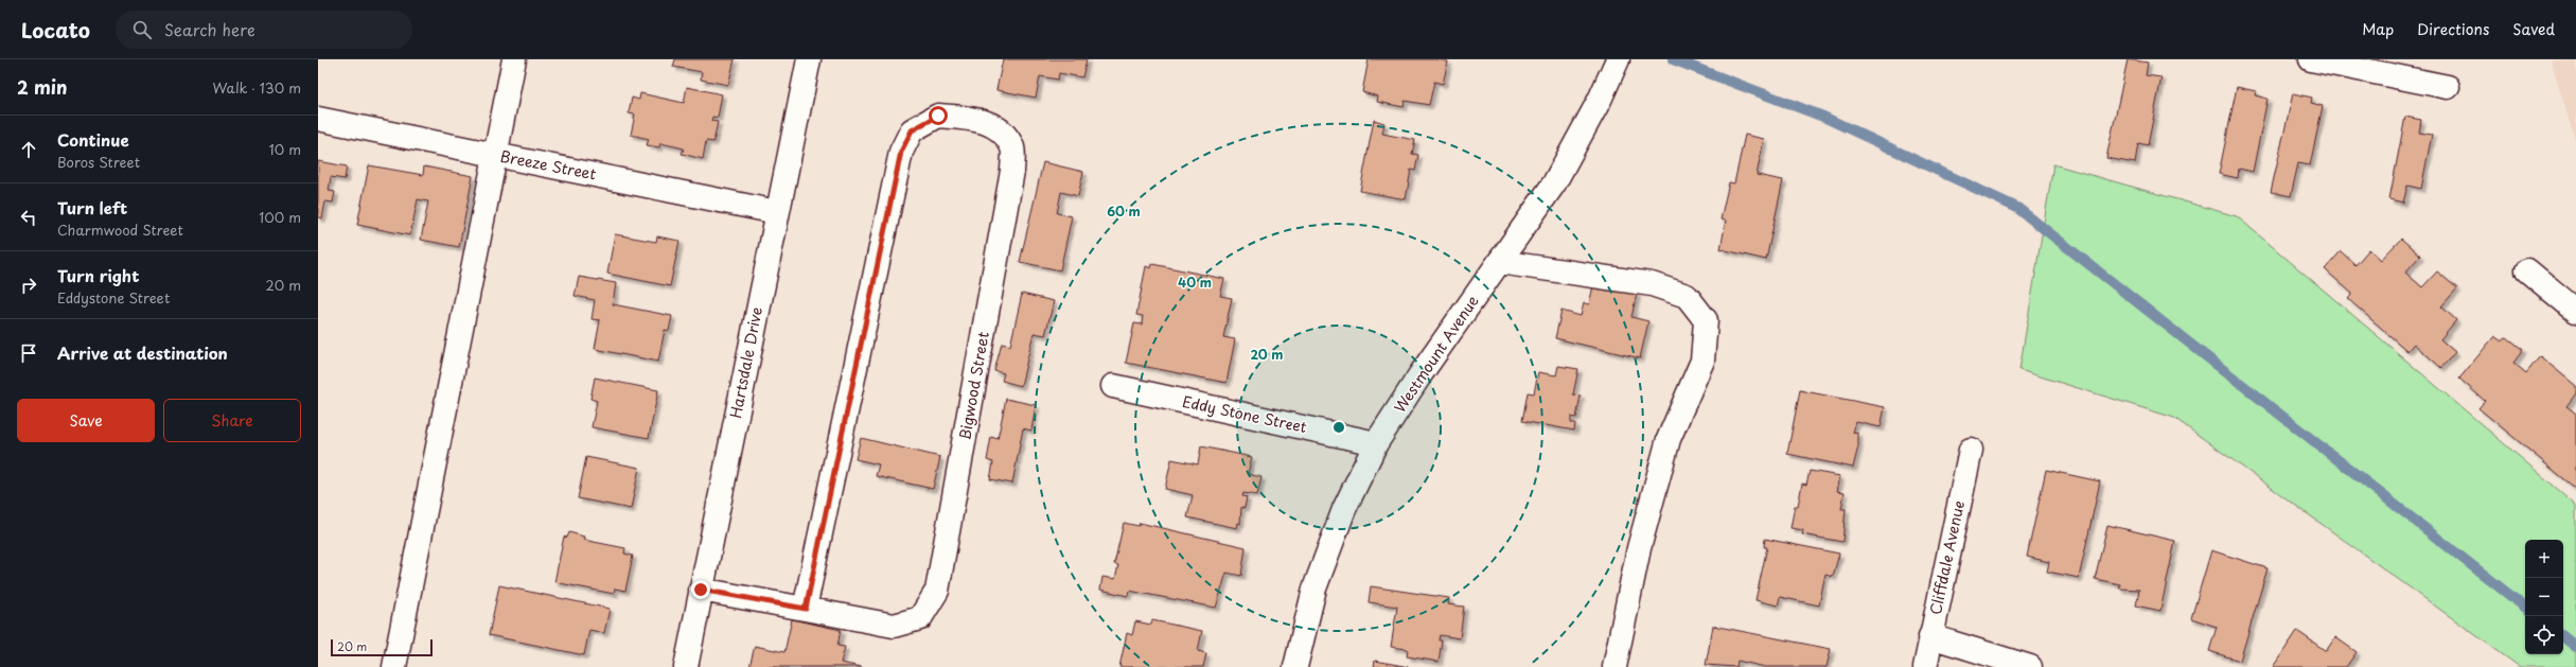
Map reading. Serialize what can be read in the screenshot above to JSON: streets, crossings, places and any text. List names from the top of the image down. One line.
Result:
{"streets":{"street":["Breeze Street","Westmount Avenue","Hartsdale Drive","Bigwood Street","Eddy Stone Street","Cliffdale Avenue"]},"crossings":[["Breeze Street","Hartsdale Drive"],["Westmount Avenue","Eddy Stone Street"]],"scale_bar":"20 m","page":{"header":"Locato","search":"Search here","nav":["Map","Directions","Saved"],"heading":["2 min","Walk · 130 m"],"list":[["Continue","Boros Street","10 m"],["Turn left","Charmwood Street","100 m"],["Turn right","Eddystone Street","20 m"],"Arrive at destination"],"buttons":["Save","Share"],"map_buttons":["+","−"],"scale":"20 m"},"rings":["60 m","40 m","20 m"]}
